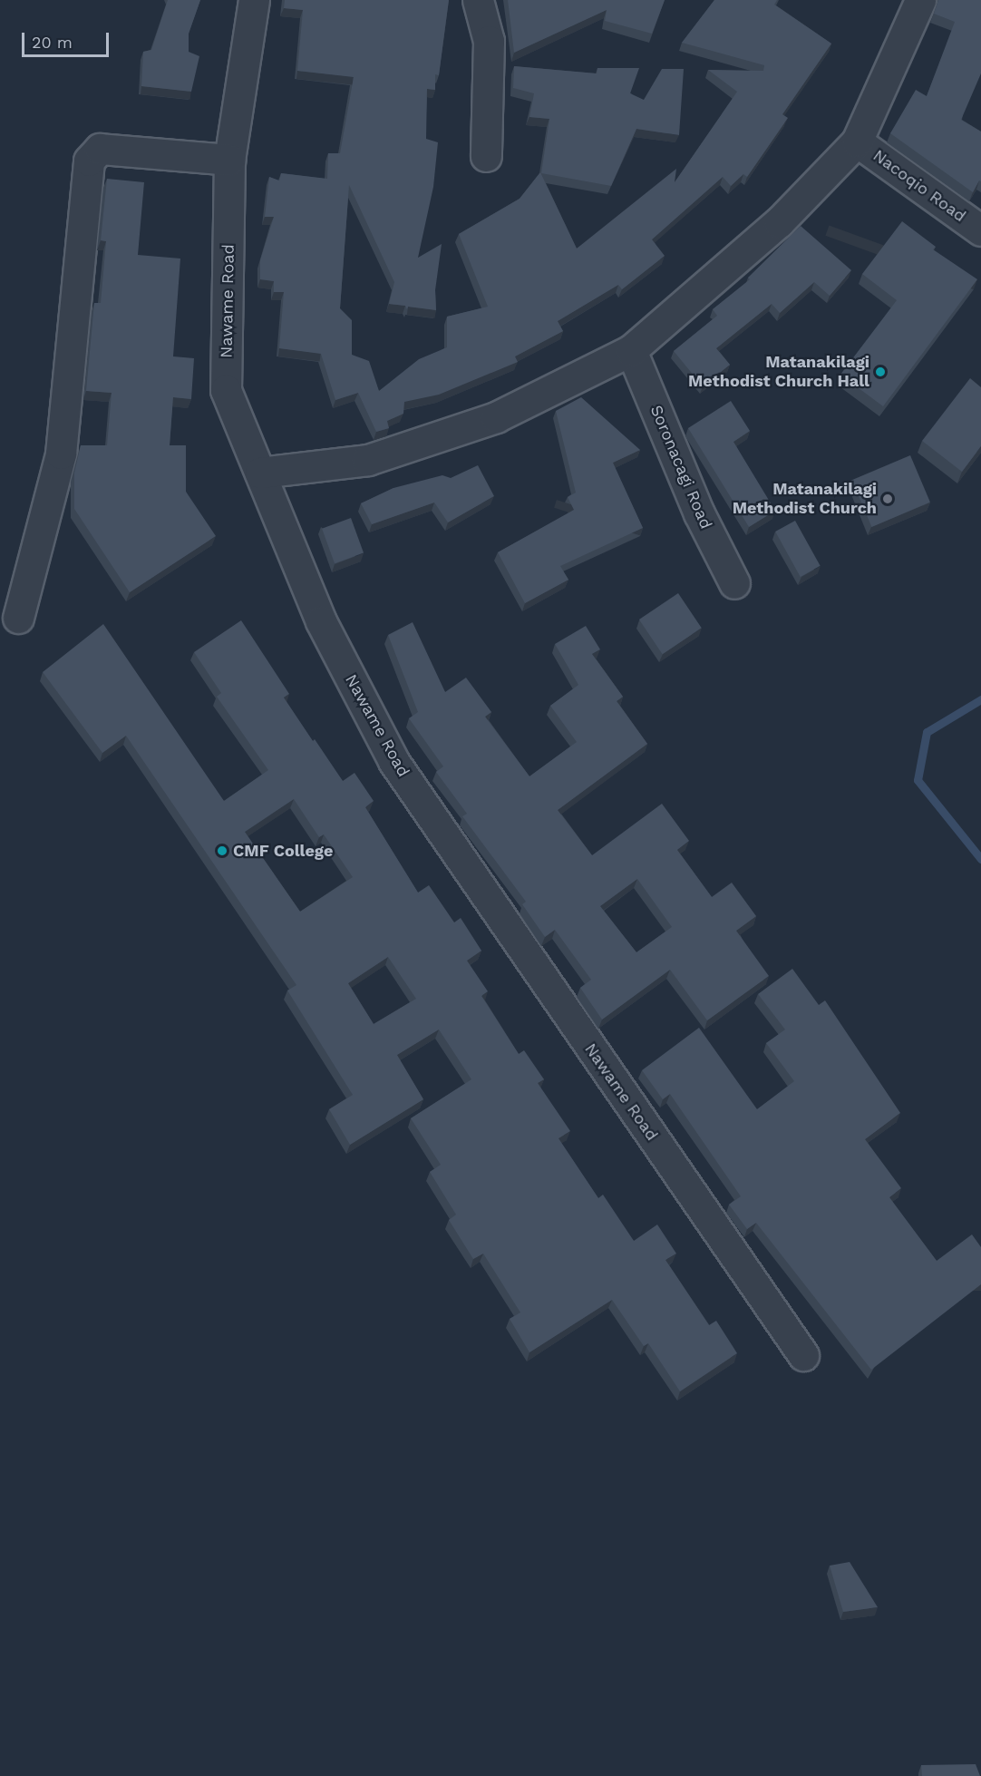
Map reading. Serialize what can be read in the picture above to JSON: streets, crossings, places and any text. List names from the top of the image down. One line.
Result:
{"streets":{"street":["Nacoqio Road","Nawame Road","Soronacagi Road"]},"places":["Matanakilagi Methodist Church Hall","Matanakilagi Methodist Church","CMF College"],"scale_bar":"20 m"}
